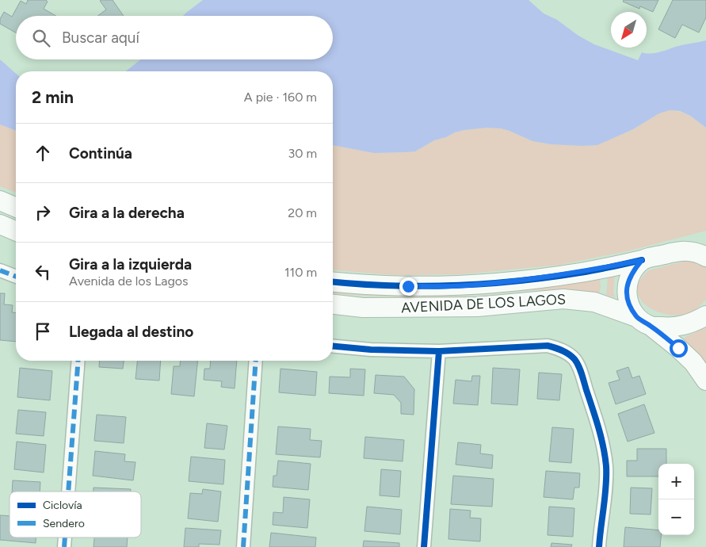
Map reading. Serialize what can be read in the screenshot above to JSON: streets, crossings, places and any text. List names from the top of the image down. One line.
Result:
{"streets":{"street":["AVENIDA DE LOS LAGOS"]},"legend":["Ciclovía","Sendero"],"north":"bottom left","page":{"search":"Buscar aquí","heading":["2 min","A pie · 160 m"],"list":[["Continúa","30 m"],["Gira a la derecha","20 m"],["Gira a la izquierda","Avenida de los Lagos","110 m"],"Llegada al destino"],"map_buttons":["+","−"]}}
